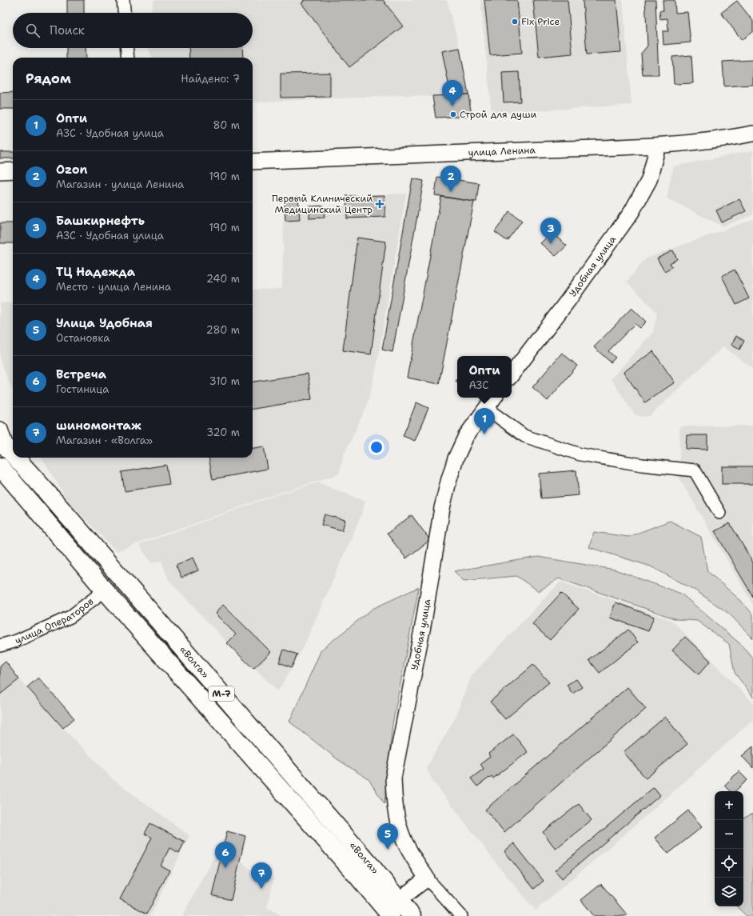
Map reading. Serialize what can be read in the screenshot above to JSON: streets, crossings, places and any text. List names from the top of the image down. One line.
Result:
{"streets":{"highway":["«Волга»","М-7"],"main road":["улица Ленина","Удобная улица"],"street":["улица Операторов"]},"crossings":[["улица Ленина","Удобная улица"],["улица Операторов","«Волга»"]],"places":{"other":["Fix Price","Строй для души"],"health":["Первый Клинический Медицинский Центр"]},"page":{"search":"Поиск","heading":["Рядом","Найдено: 7"],"pins":["4","2","3","1","5","6","7"],"list":[{"mark":"1","name":"Опти","note":"АЗС · Удобная улица","value":"80 m"},{"mark":"2","name":"Ozon","note":"Магазин · улица Ленина","value":"190 m"},{"mark":"3","name":"Башкирнефть","note":"АЗС · Удобная улица","value":"190 m"},{"mark":"4","name":"ТЦ Надежда","note":"Место · улица Ленина","value":"240 m"},{"mark":"5","name":"Улица Удобная","note":"Остановка","value":"280 m"},{"mark":"6","name":"Встреча","note":"Гостиница","value":"310 m"},{"mark":"7","name":"шиномонтаж","note":"Магазин · «Волга»","value":"320 m"}],"popup":["Опти","АЗС"],"map_buttons":["+","−"]}}
